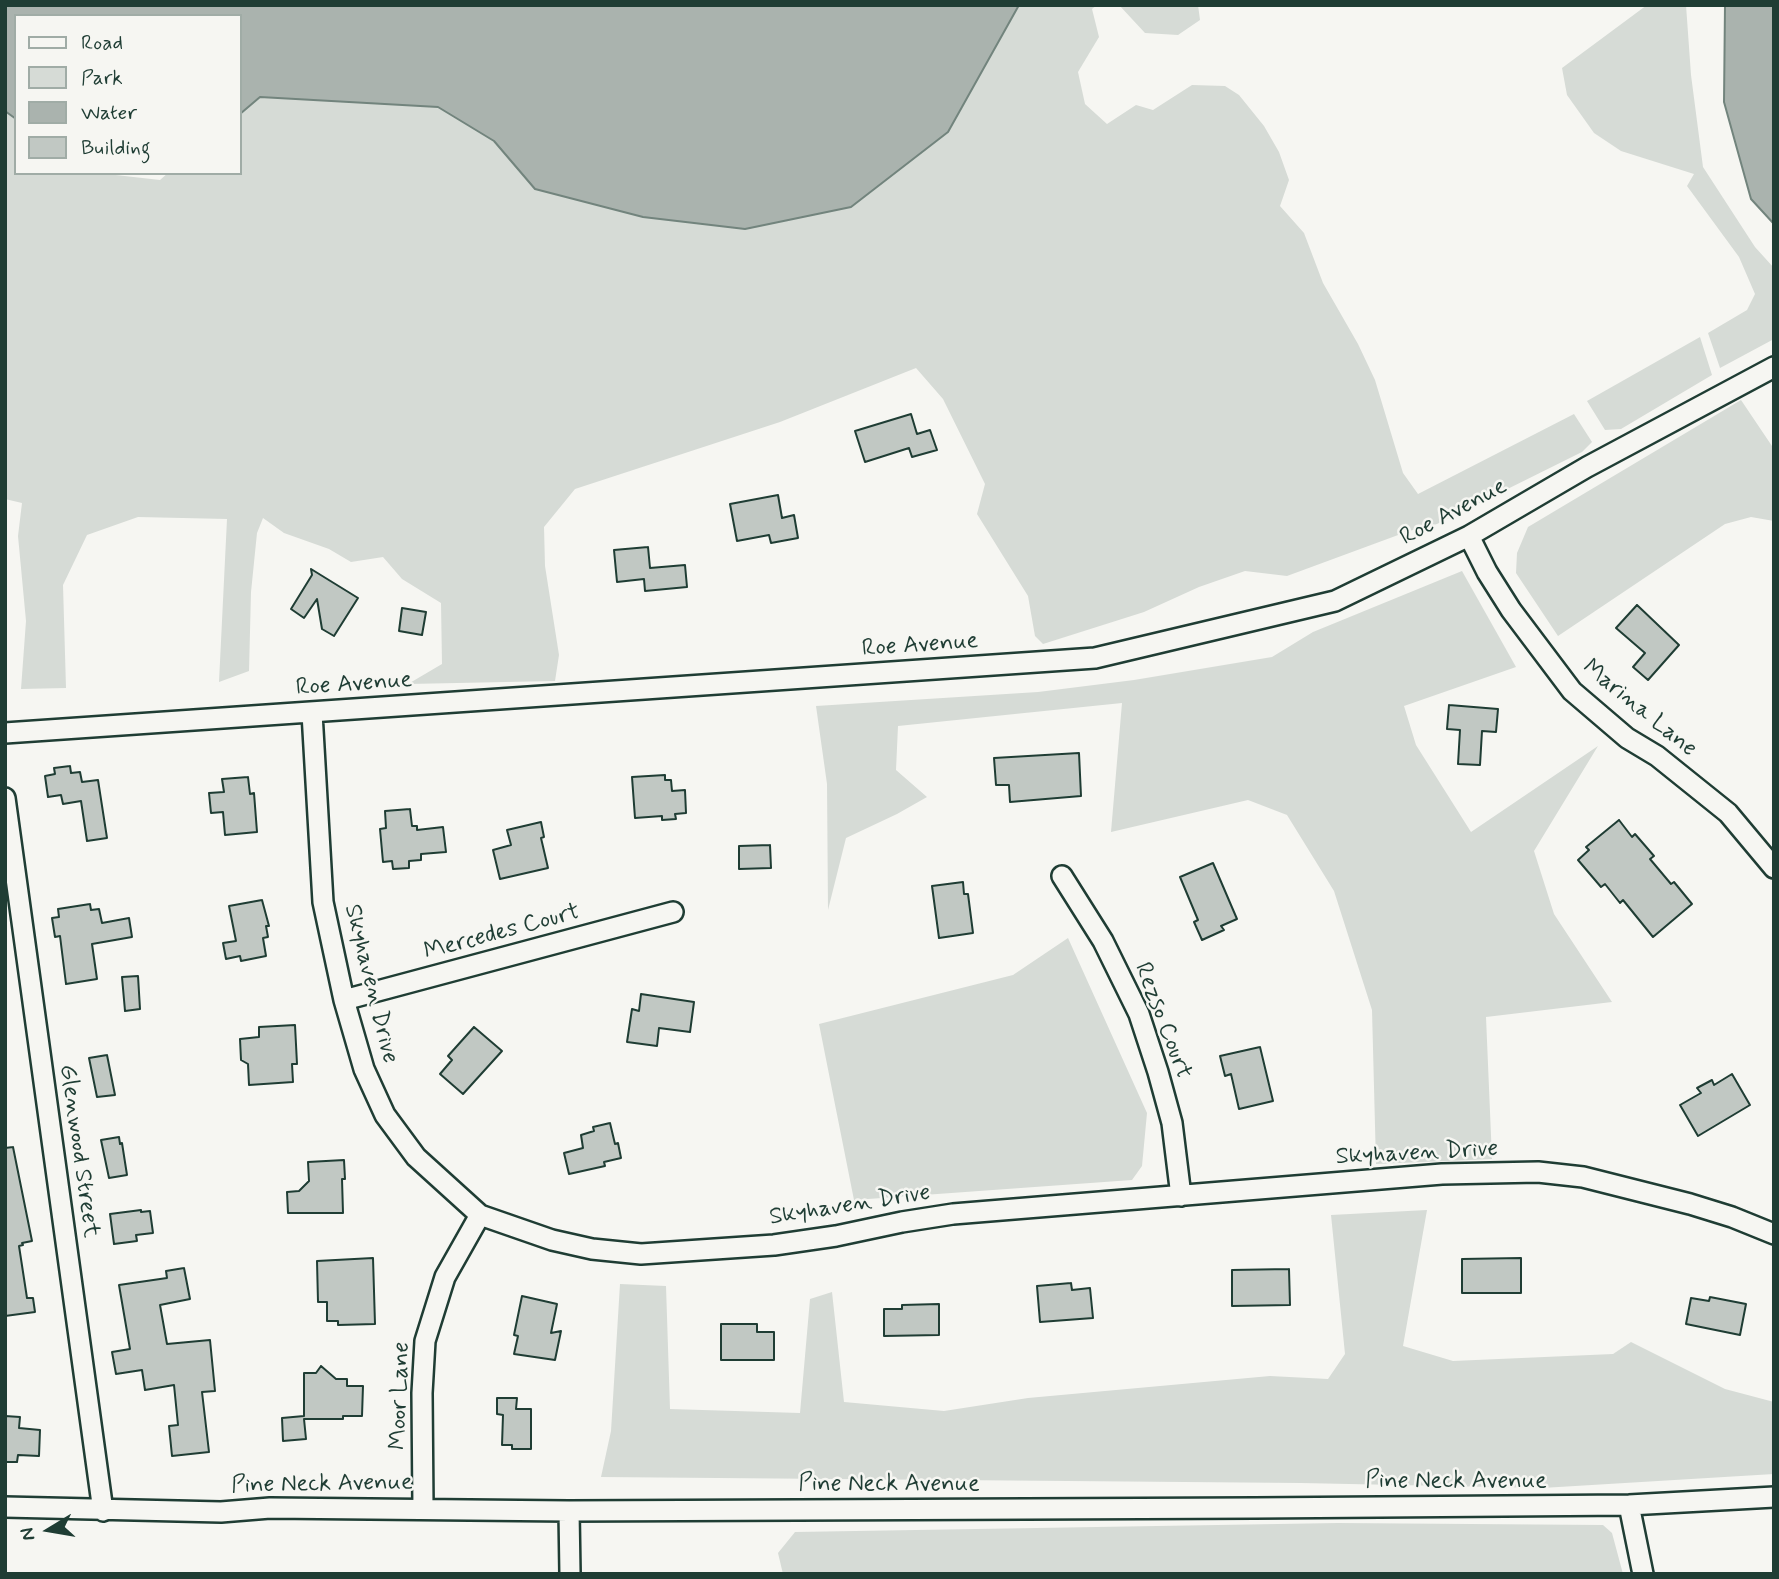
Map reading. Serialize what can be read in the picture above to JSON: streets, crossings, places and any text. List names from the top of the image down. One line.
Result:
{"streets":{"street":["Roe Avenue","Marina Lane","Mercedes Court","Skyhaven Drive","Rezso Court","Glenwood Street","Moor Lane","Pine Neck Avenue"]},"crossings":[["Roe Avenue","Marina Lane"],["Roe Avenue","Skyhaven Drive"],["Mercedes Court","Skyhaven Drive"],["Skyhaven Drive","Rezso Court"],["Skyhaven Drive","Moor Lane"],["Glenwood Street","Pine Neck Avenue"],["Moor Lane","Pine Neck Avenue"]],"legend":["Road","Park","Water","Building"],"north":"left"}
